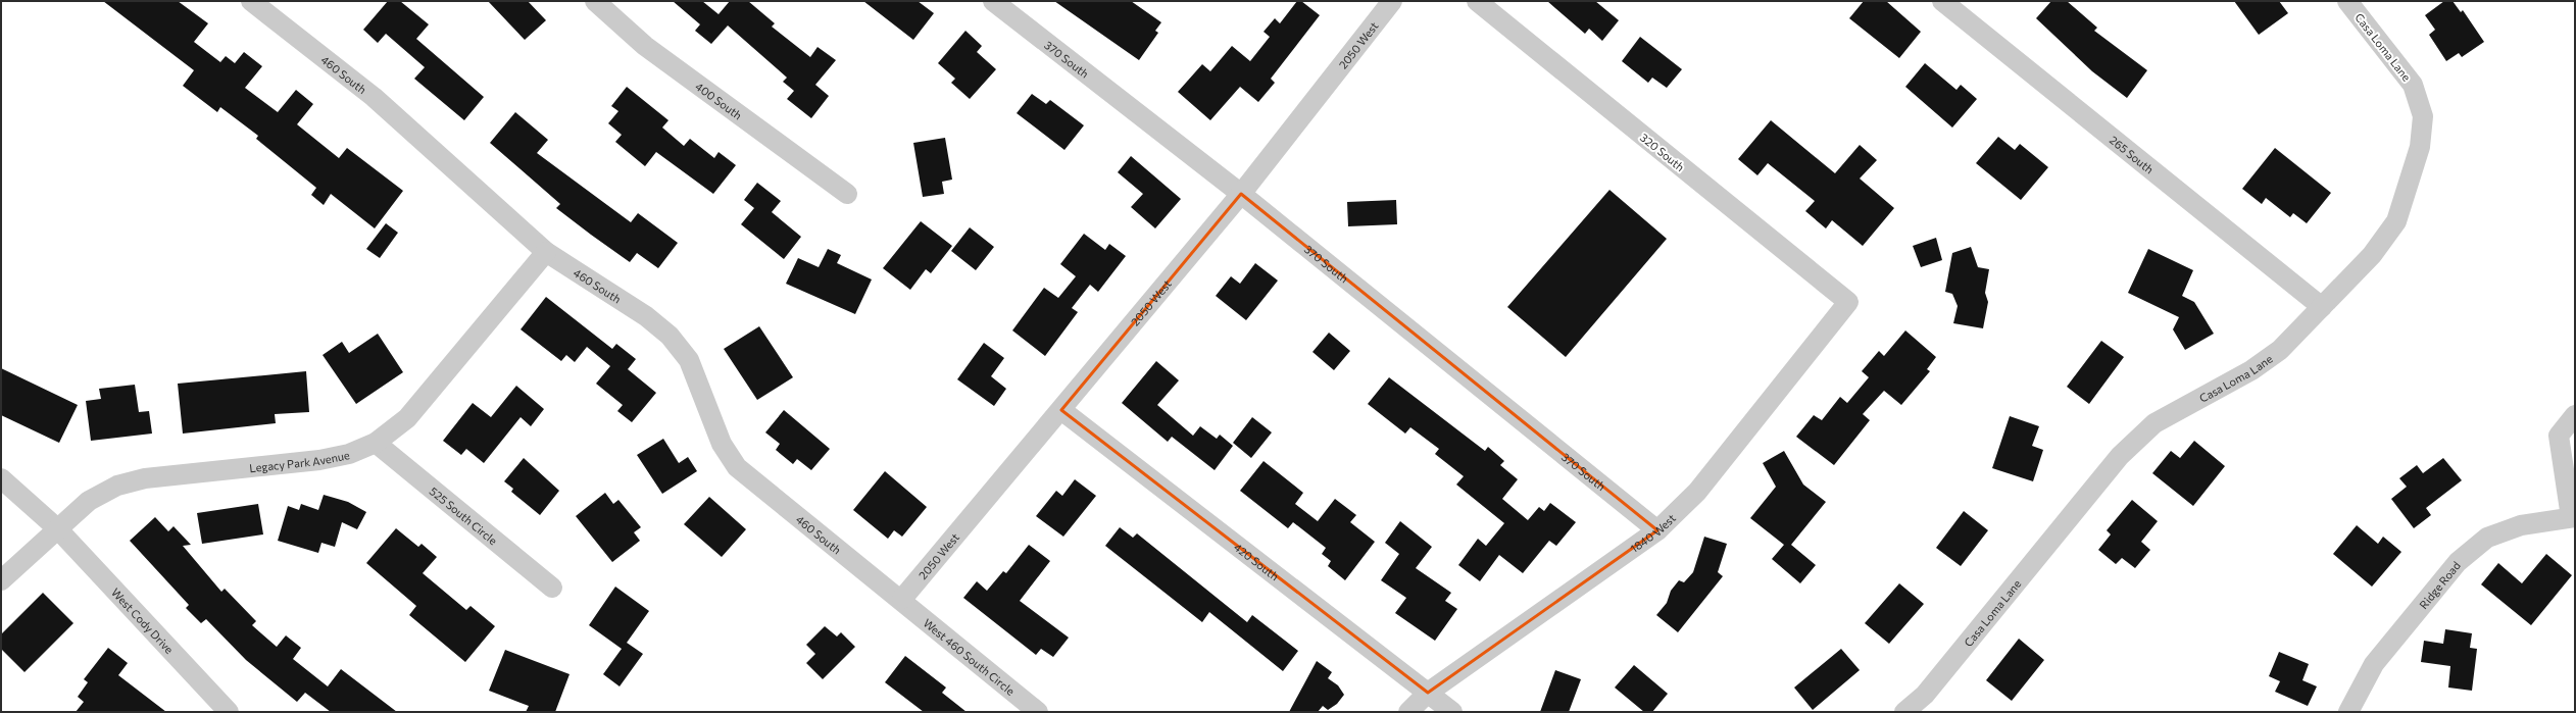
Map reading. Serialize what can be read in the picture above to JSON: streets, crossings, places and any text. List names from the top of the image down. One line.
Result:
{"streets":{"street":["2050 West","Casa Loma Lane","370 South","460 South","400 South","320 South","265 South","Legacy Park Avenue","525 South Circle","1840 West","420 South","Ridge Road","West Cody Drive","West 460 South Circle"]},"crossings":[["2050 West","370 South"],["2050 West","460 South"],["2050 West","420 South"],["2050 West","West 460 South Circle"],["Casa Loma Lane","265 South"],["370 South","1840 West"],["460 South","Legacy Park Avenue"],["460 South","West 460 South Circle"],["320 South","1840 West"],["Legacy Park Avenue","525 South Circle"],["Legacy Park Avenue","West Cody Drive"],["1840 West","420 South"]]}
